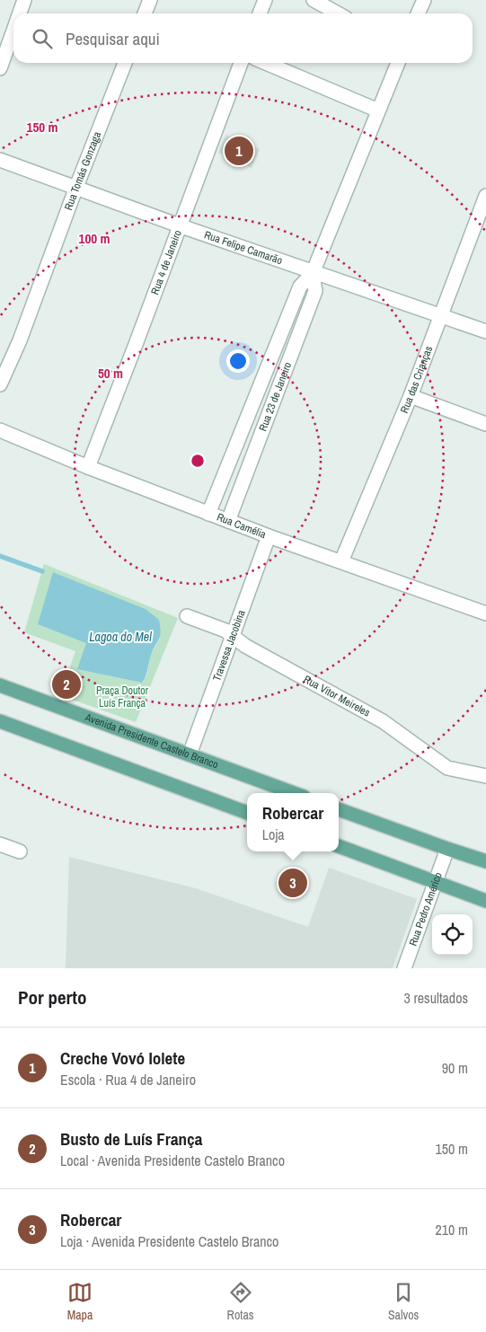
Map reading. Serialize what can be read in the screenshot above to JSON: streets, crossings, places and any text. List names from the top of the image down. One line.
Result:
{"streets":{"main road":["Avenida Presidente Castelo Branco"],"street":["Rua Tomás Gonzaga","Rua Felipe Camarão","Rua 4 de Janeiro","Rua das Crianças","Rua 23 de Janeiro","Rua Camélia","Travessa Jacobina","Rua Vitor Meireles","Rua Pedro Américo"]},"crossings":[["Rua Tomás Gonzaga","Rua Felipe Camarão"],["Rua Felipe Camarão","Rua 4 de Janeiro"],["Rua Felipe Camarão","Rua das Crianças"],["Rua Felipe Camarão","Rua 23 de Janeiro"],["Rua 4 de Janeiro","Rua Camélia"],["Rua das Crianças","Rua Camélia"],["Rua 23 de Janeiro","Rua Camélia"],["Rua Camélia","Travessa Jacobina"],["Travessa Jacobina","Rua Vitor Meireles"],["Travessa Jacobina","Avenida Presidente Castelo Branco"]],"water":["Lagoa do Mel"],"parks":["Praça Doutor Luís França"],"page":{"search":"Pesquisar aqui","pins":["1","2","3"],"popup":["Robercar","Loja"],"heading":["Por perto","3 resultados"],"list":[{"mark":"1","name":"Creche Vovó Iolete","note":"Escola · Rua 4 de Janeiro","value":"90 m"},{"mark":"2","name":"Busto de Luís França","note":"Local · Avenida Presidente Castelo Branco","value":"150 m"},{"mark":"3","name":"Robercar","note":"Loja · Avenida Presidente Castelo Branco","value":"210 m"}],"nav":["Mapa","Rotas","Salvos"]},"rings":["150 m","100 m","50 m"]}
